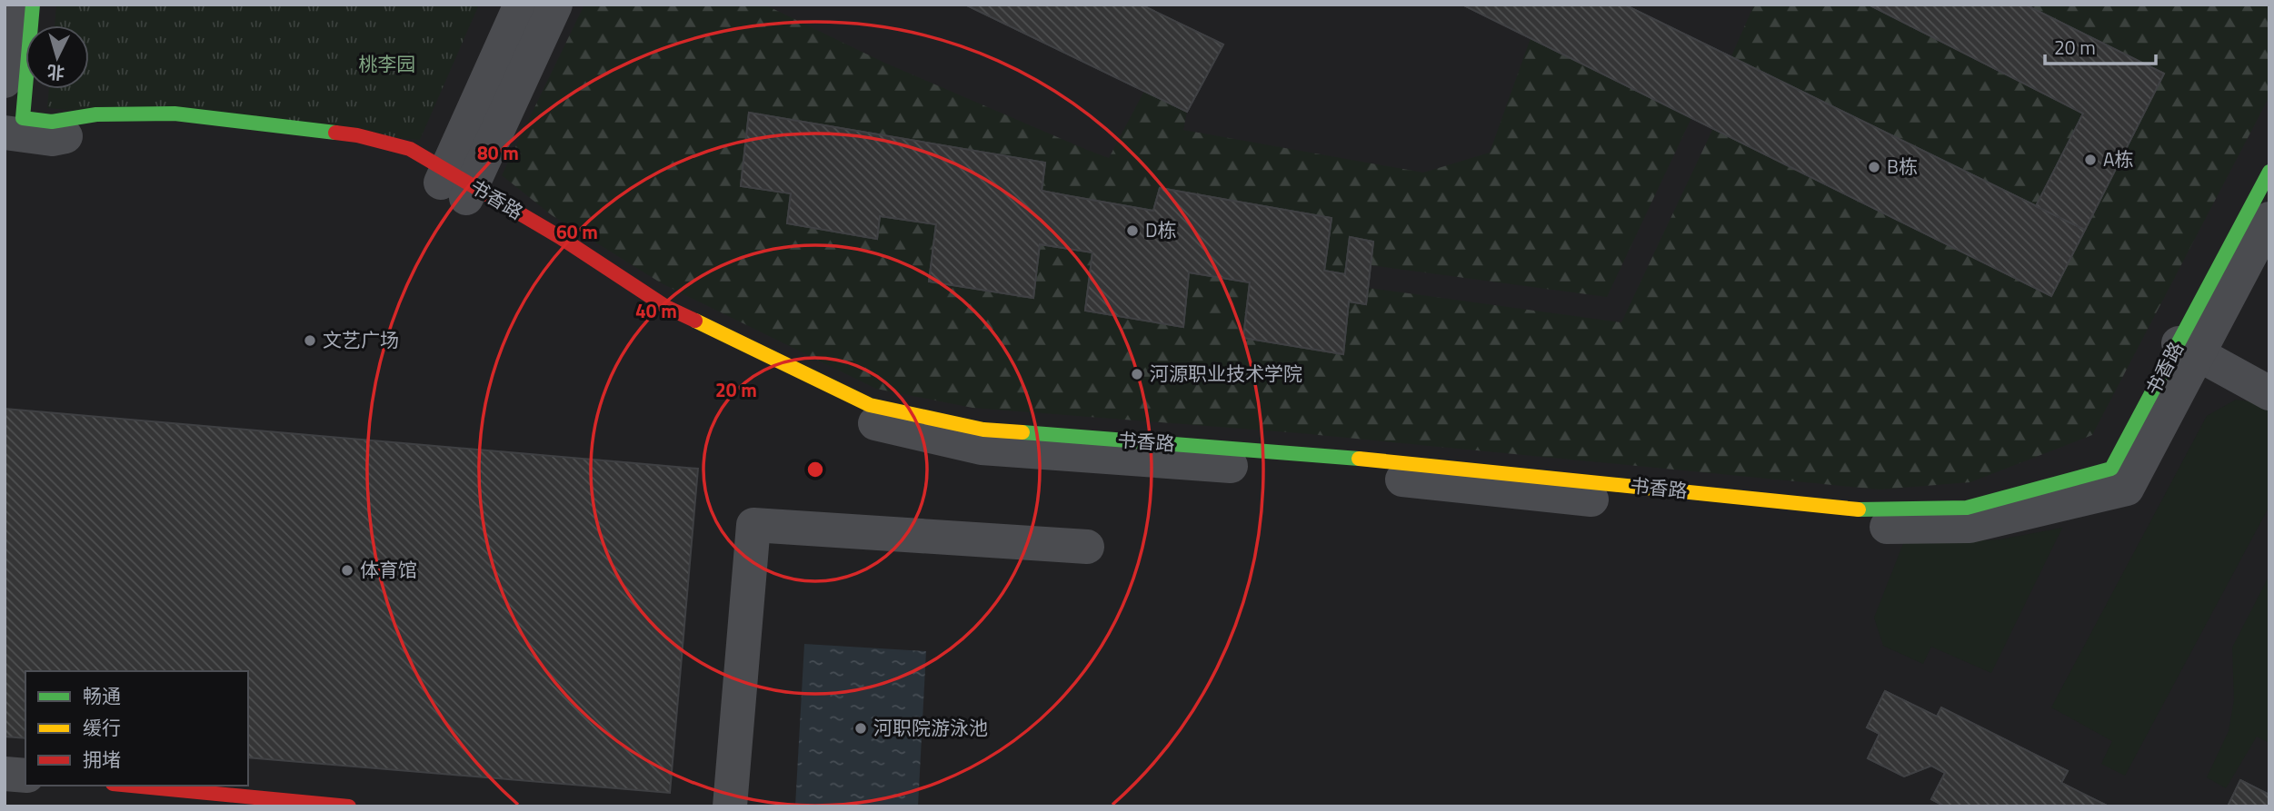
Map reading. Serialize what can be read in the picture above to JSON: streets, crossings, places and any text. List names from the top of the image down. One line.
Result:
{"streets":{"street":["书香路"]},"parks":["桃李园"],"places":["A栋","B栋","D栋","文艺广场","河源职业技术学院","体育馆","河职院游泳池"],"legend":["畅通","缓行","拥堵"],"scale_bar":"20 m","north":"bottom","rings":["80 m","60 m","40 m","20 m"]}
